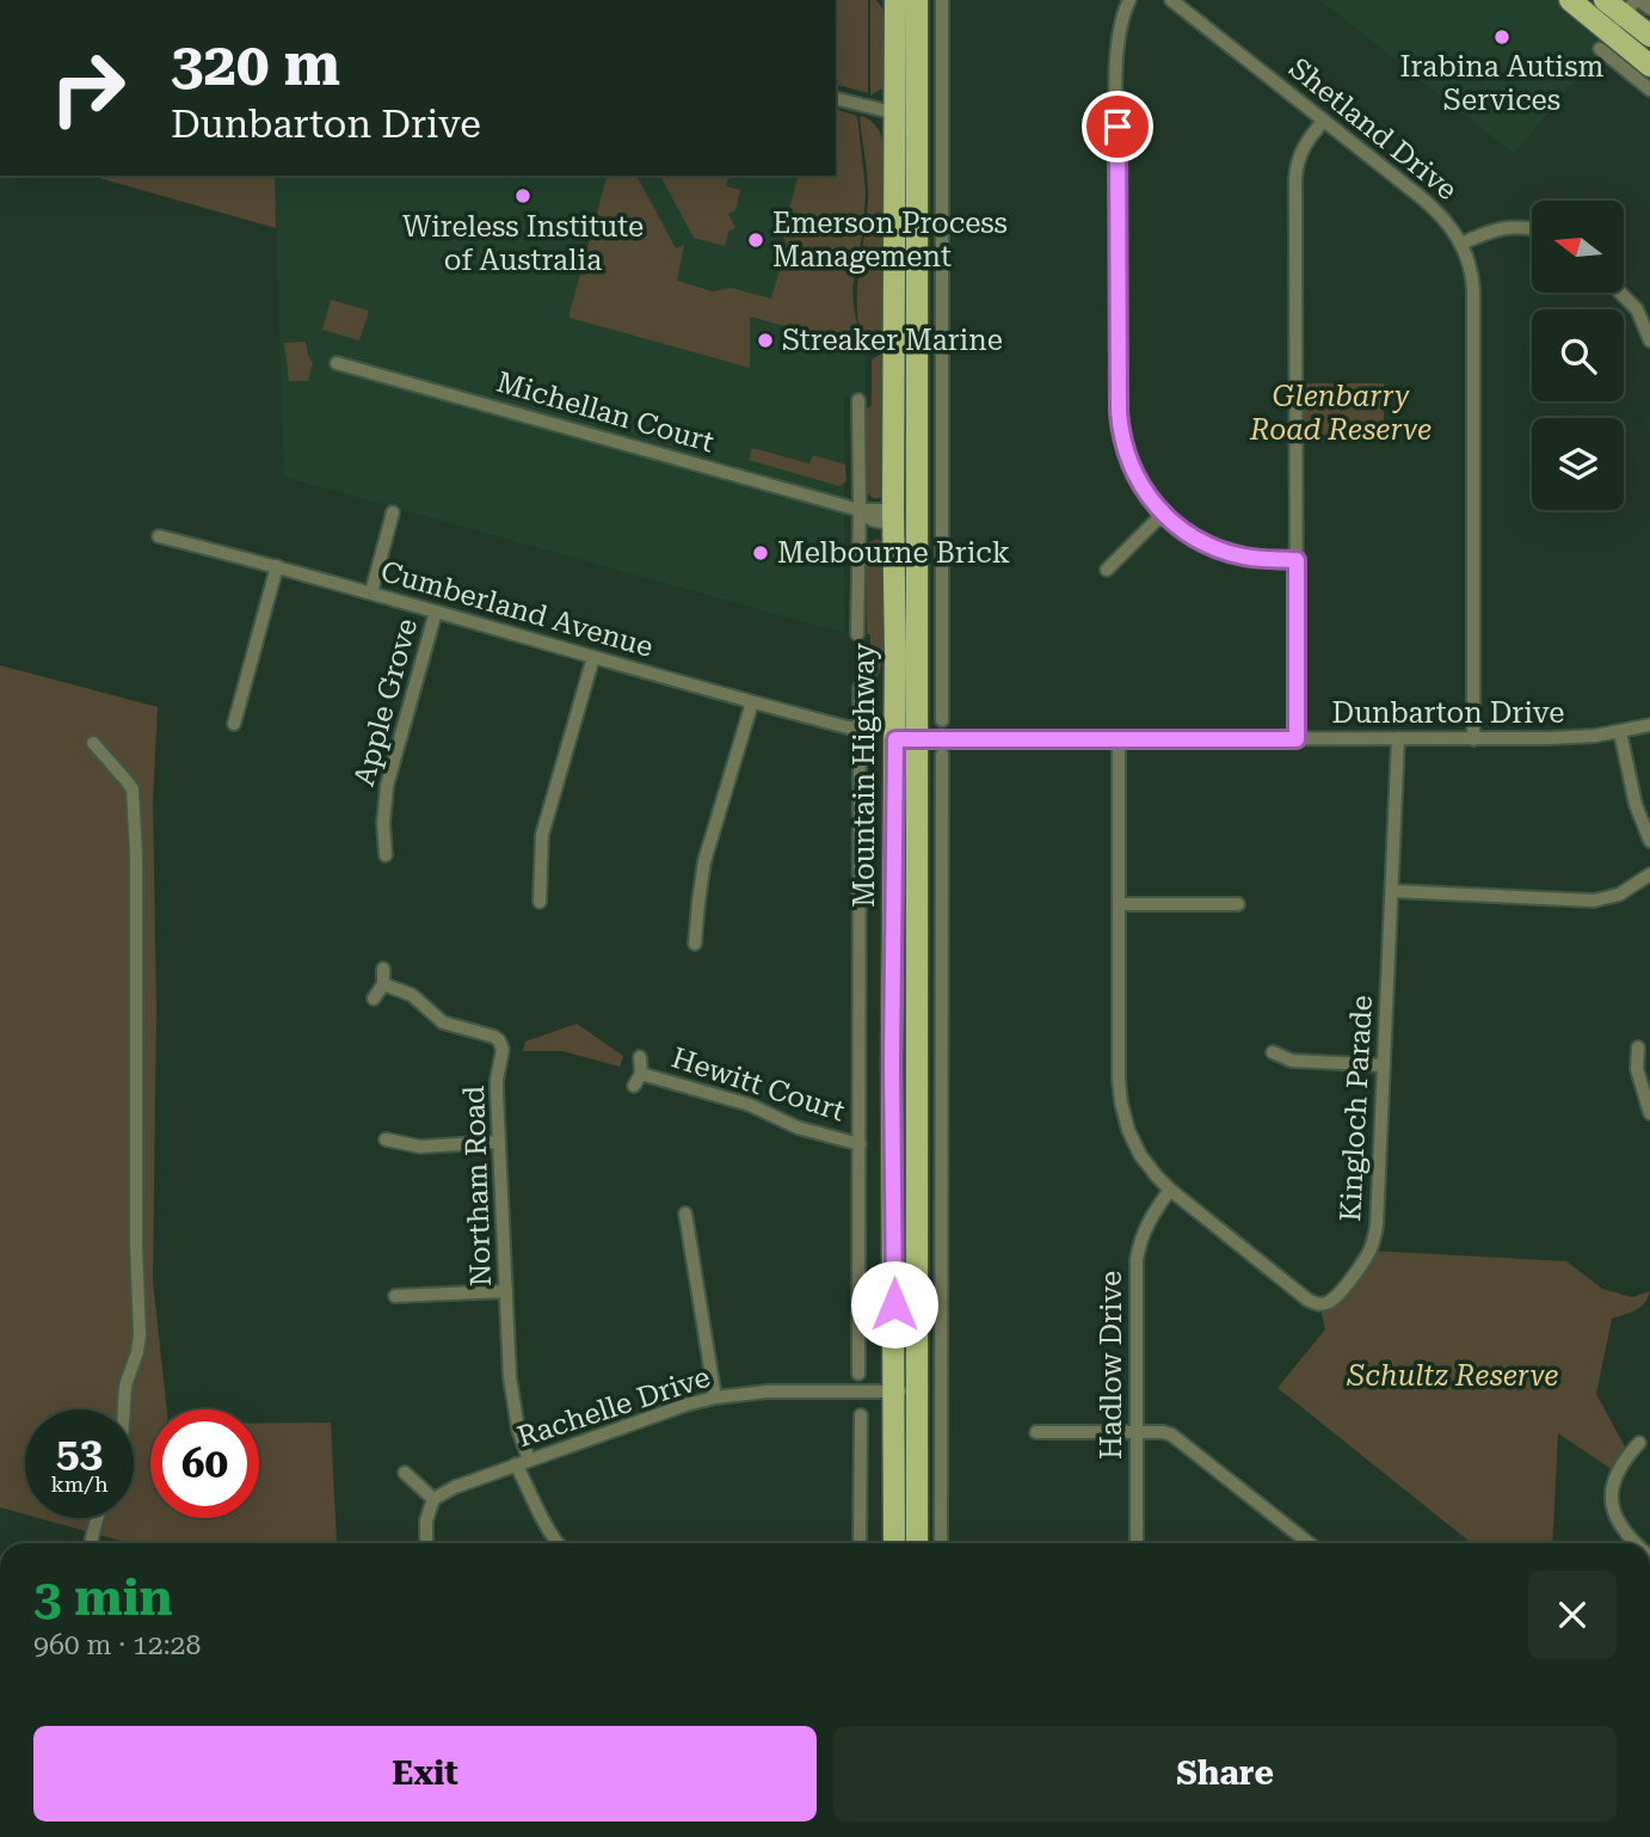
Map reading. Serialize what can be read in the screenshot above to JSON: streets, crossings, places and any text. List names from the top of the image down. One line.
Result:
{"streets":{"main road":["Mountain Highway"],"street":["Shetland Drive","Michellan Court","Cumberland Avenue","Apple Grove","Dunbarton Drive","Hewitt Court","Kingloch Parade","Northam Road","Hadlow Drive","Rachelle Drive"]},"crossings":[["Shetland Drive","Dunbarton Drive"],["Michellan Court","Mountain Highway"],["Cumberland Avenue","Apple Grove"],["Dunbarton Drive","Mountain Highway"],["Dunbarton Drive","Kingloch Parade"],["Mountain Highway","Rachelle Drive"],["Kingloch Parade","Hadlow Drive"],["Northam Road","Rachelle Drive"]],"parks":["Glenbarry Road Reserve","Schultz Reserve"],"places":["Irabina Autism Services","Wireless Institute of Australia","Emerson Process Management","Streaker Marine","Melbourne Brick"],"north":"left","page":{"turn":["320 m","Dunbarton Drive"],"speed":"53 km/h","limit":"60","heading":["3 min","960 m · 12:28"],"buttons":["Exit","Share"]}}
